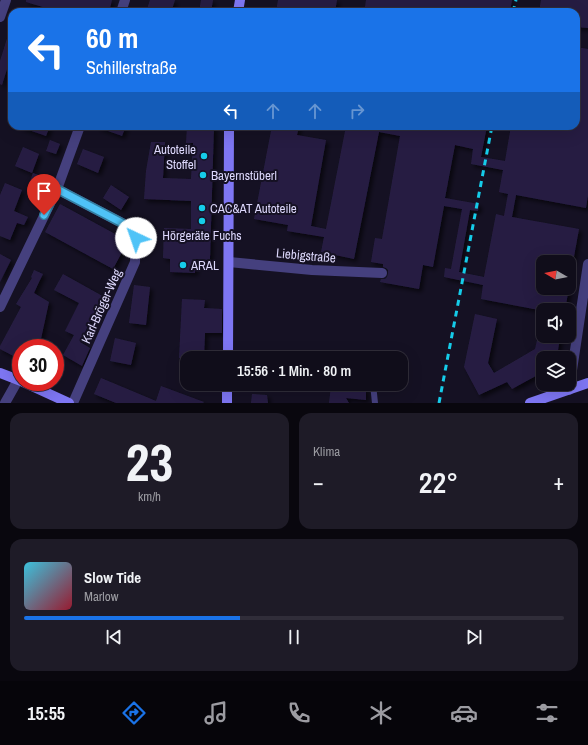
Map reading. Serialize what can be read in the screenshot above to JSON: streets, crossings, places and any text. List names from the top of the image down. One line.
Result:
{"streets":{"street":["Liebigstraße","Karl-Bröger-Weg"]},"places":["Autoteile Stoffel","Bayernstüberl","CAC&AT Autoteile","Hörgeräte Fuchs","ARAL"],"north":"left","page":{"turn":["60 m","Schillerstraße"],"limit":"30","trip":"15:56 · 1 Min. · 80 m","tile":[["23","km/h"],"Klima"],"heat":["−","22°","+"],"song":["Slow Tide","Marlow"],"tabs":"15:55"}}
